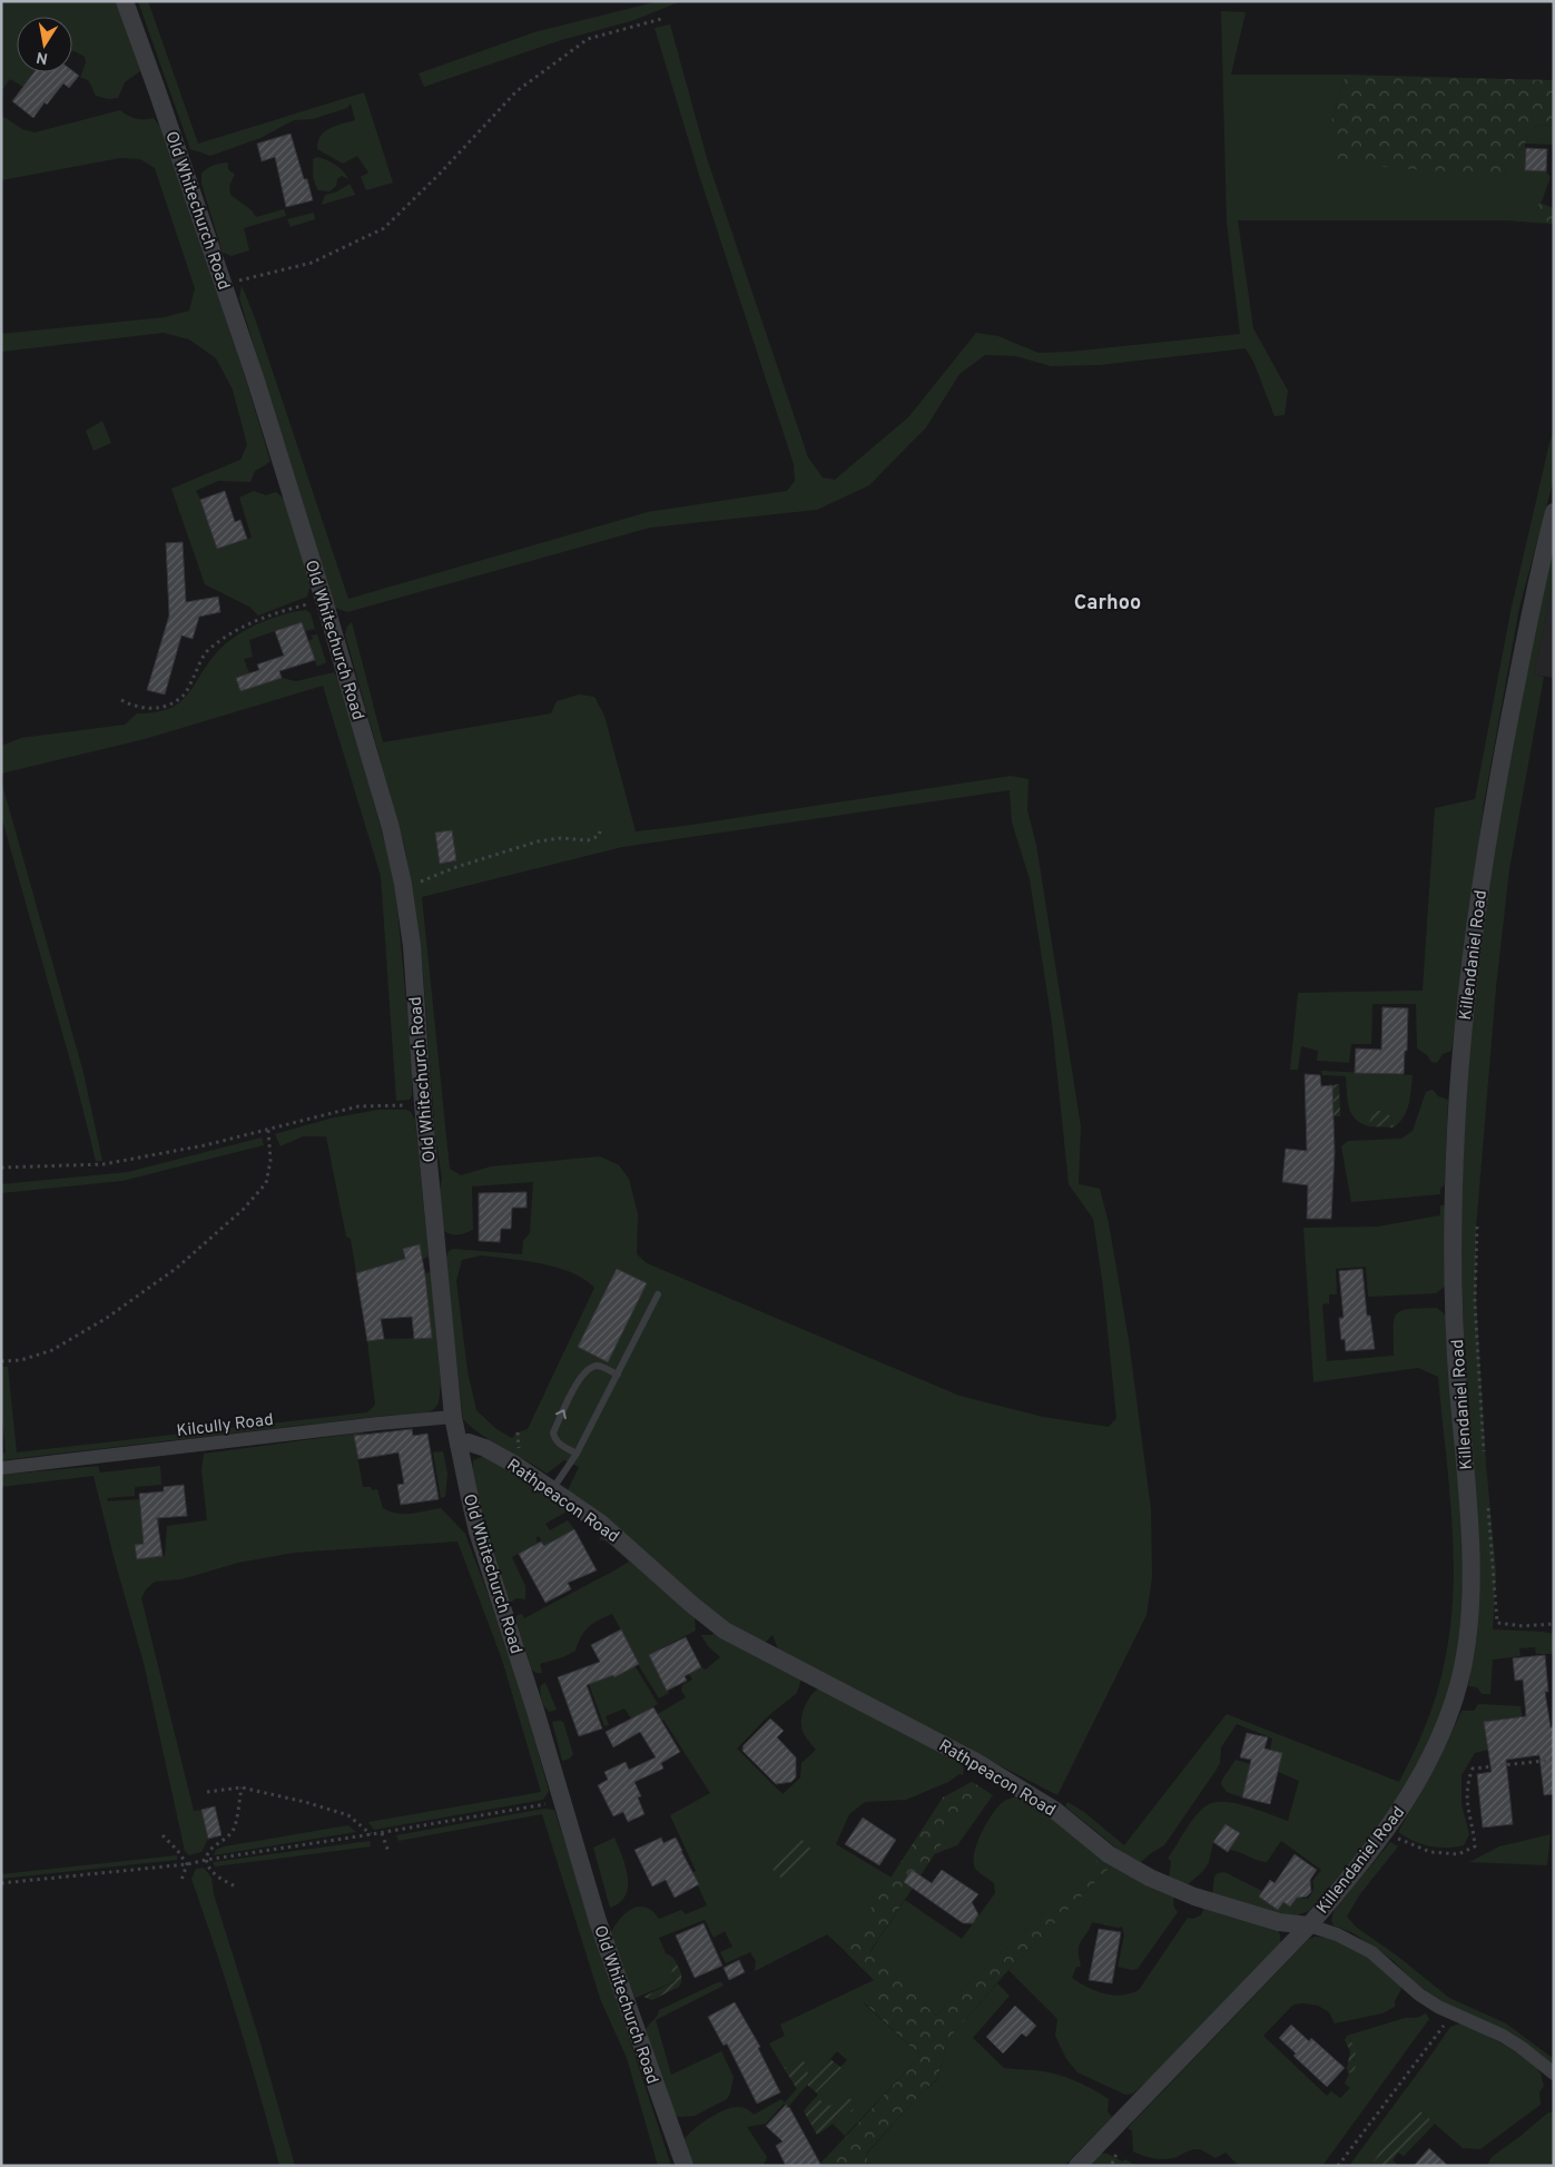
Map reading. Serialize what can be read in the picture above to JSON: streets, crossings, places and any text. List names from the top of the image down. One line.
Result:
{"streets":{"street":["Old Whitechurch Road","Killendaniel Road","Kilcully Road","Rathpeacon Road"]},"crossings":[["Old Whitechurch Road","Kilcully Road"],["Old Whitechurch Road","Rathpeacon Road"],["Killendaniel Road","Rathpeacon Road"]],"districts":["Carhoo"],"north":"bottom"}
